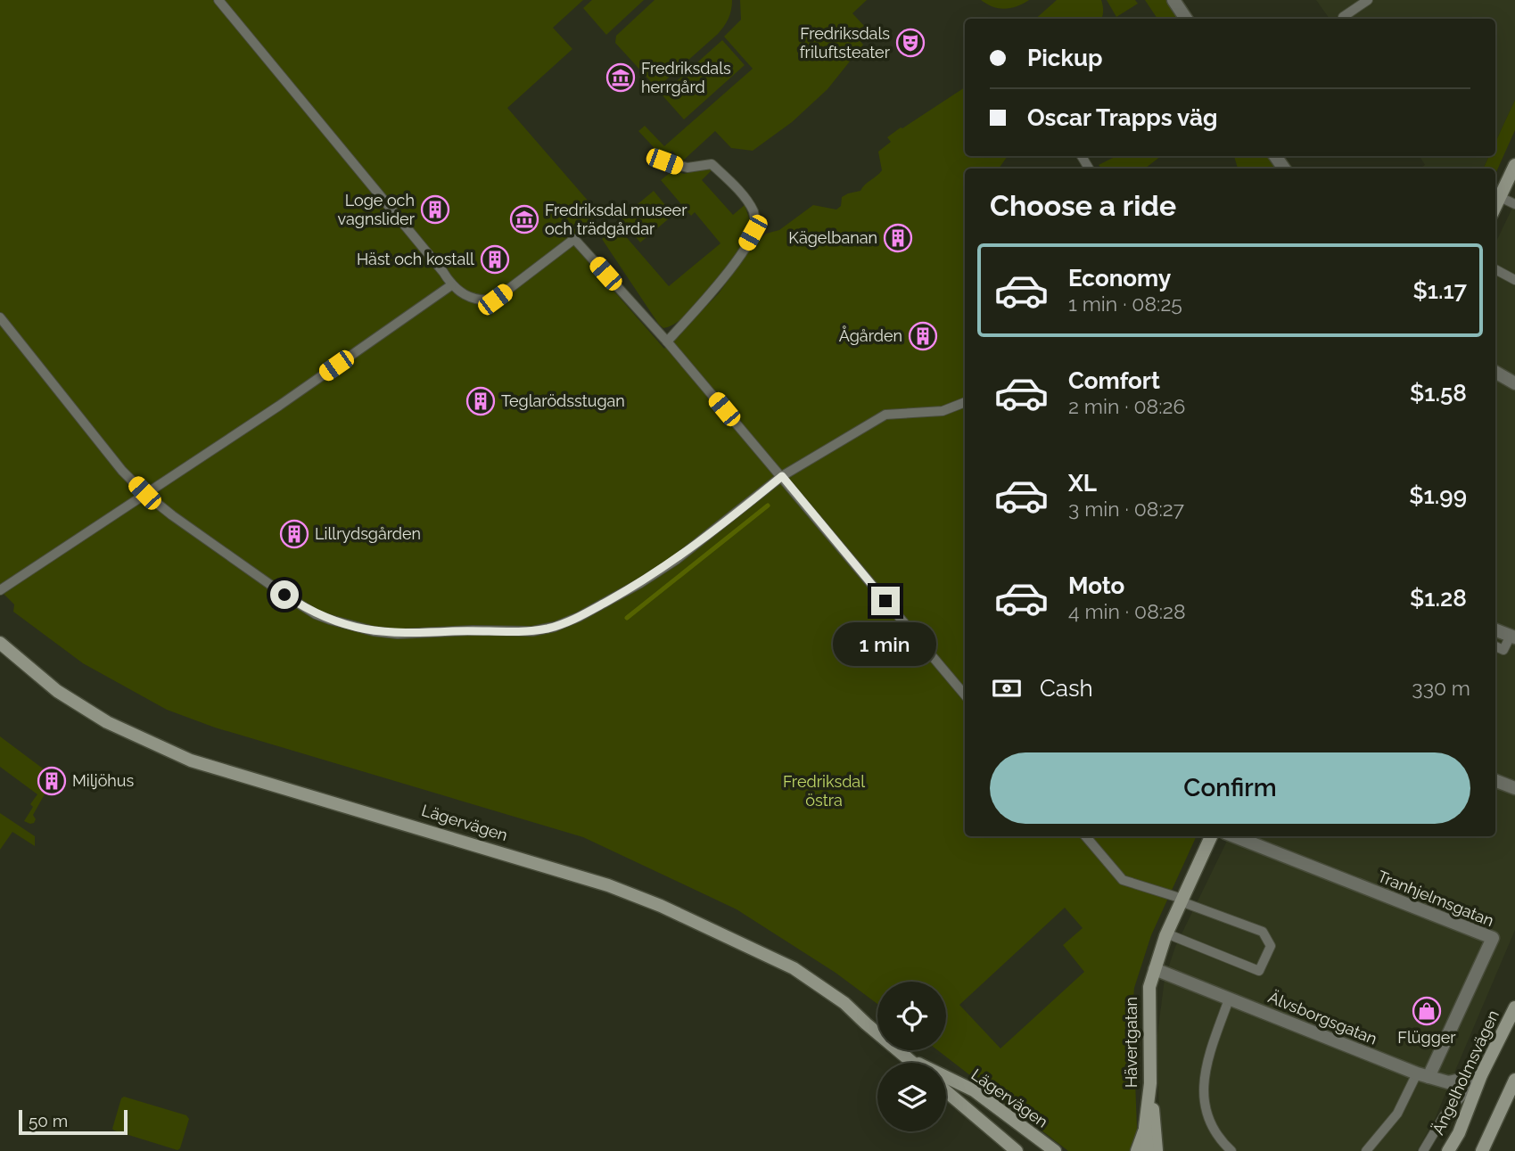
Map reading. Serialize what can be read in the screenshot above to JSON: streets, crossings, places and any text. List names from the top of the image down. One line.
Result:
{"streets":{"street":["Lägervägen","Tranhjelmsgatan","Älvsborgsgatan","Hävertgatan","Ängelholmsvägen"]},"crossings":[["Tranhjelmsgatan","Älvsborgsgatan"],["Älvsborgsgatan","Hävertgatan"],["Älvsborgsgatan","Ängelholmsvägen"]],"parks":["Fredriksdal östra"],"places":{"theatre":["Fredriksdals friluftsteater"],"museum":["Fredriksdals herrgård","Fredriksdal museer och trädgårdar"],"building":["Loge och vagnslider","Kägelbanan","Häst och kostall","Ågården","Teglarödsstugan","Lillrydsgården","Miljöhus"],"shop":["Flügger"]},"scale_bar":"50 m","page":{"banner":["Pickup","Oscar Trapps väg"],"heading":"Choose a ride","list":[{"name":"Economy","note":"1 min · 08:25","value":"$1.17"},{"name":"Comfort","note":"2 min · 08:26","value":"$1.58"},{"name":"XL","note":"3 min · 08:27","value":"$1.99"},{"name":"Moto","note":"4 min · 08:28","value":"$1.28"}],"bubble":"1 min","pay":["Cash","330 m"],"buttons":"Confirm","scale":"50 m"}}
